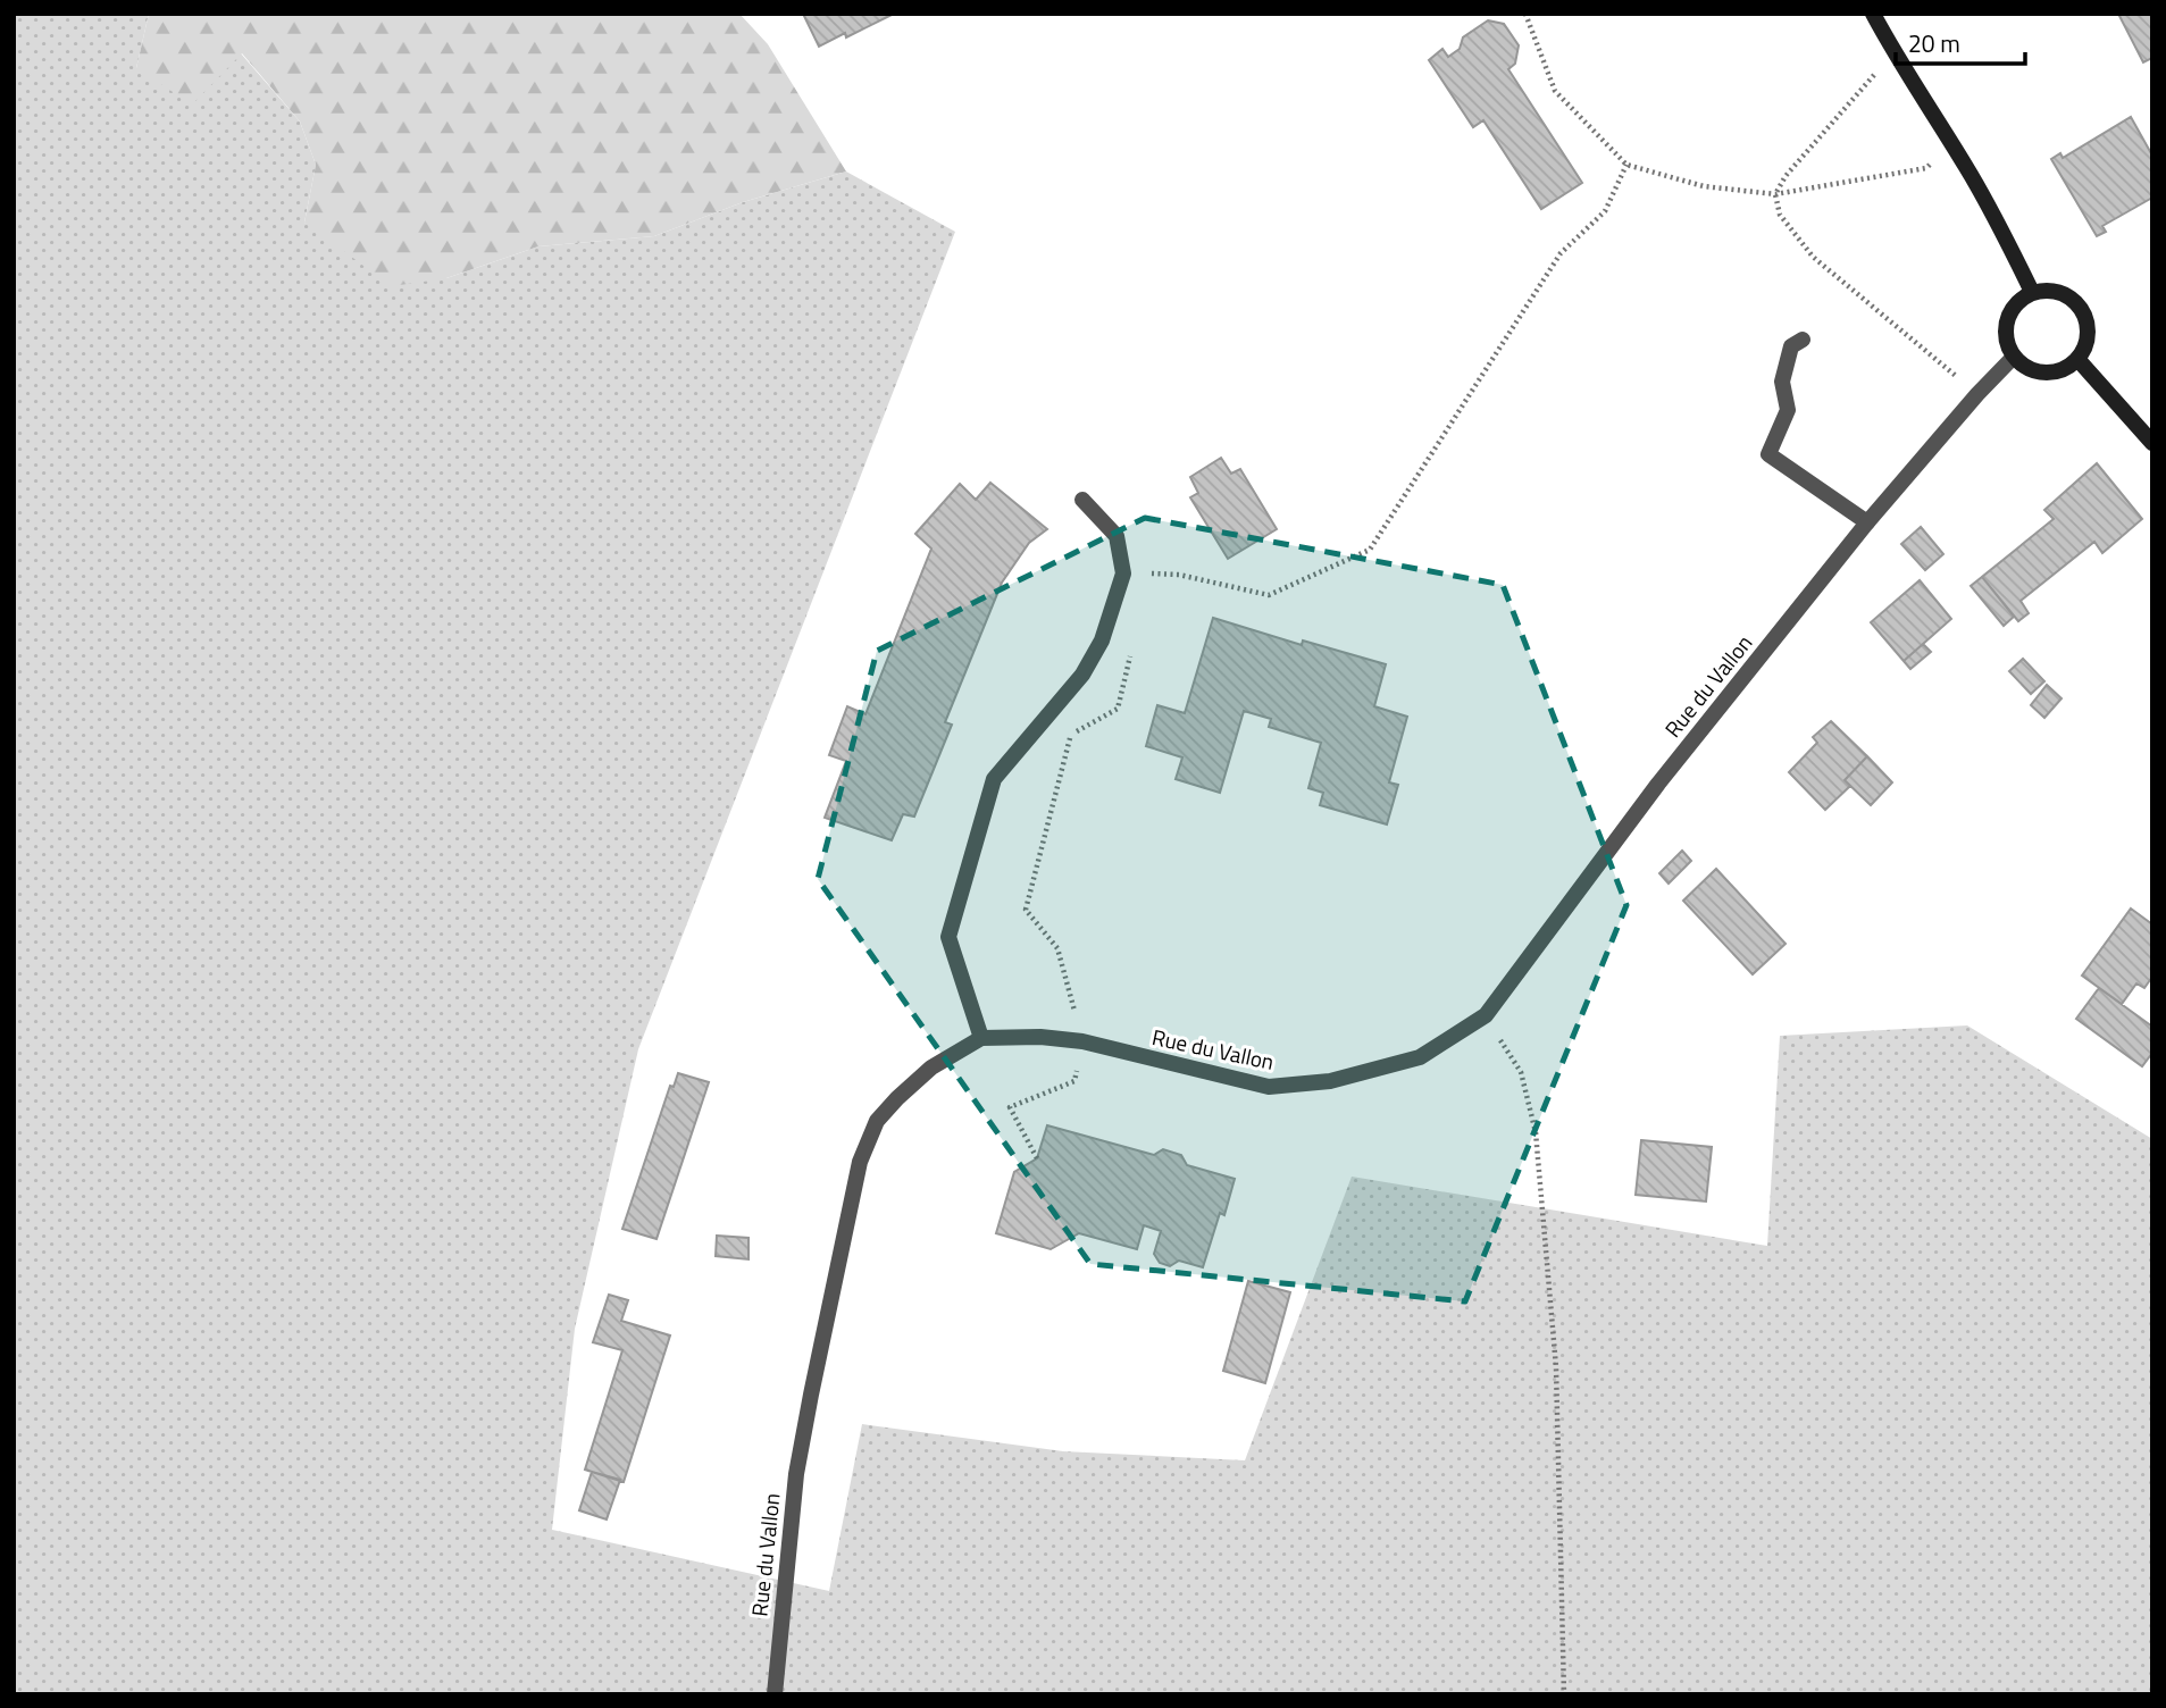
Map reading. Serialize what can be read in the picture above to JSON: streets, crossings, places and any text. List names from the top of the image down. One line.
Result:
{"streets":{"street":["Rue du Vallon"]},"scale_bar":"20 m"}
